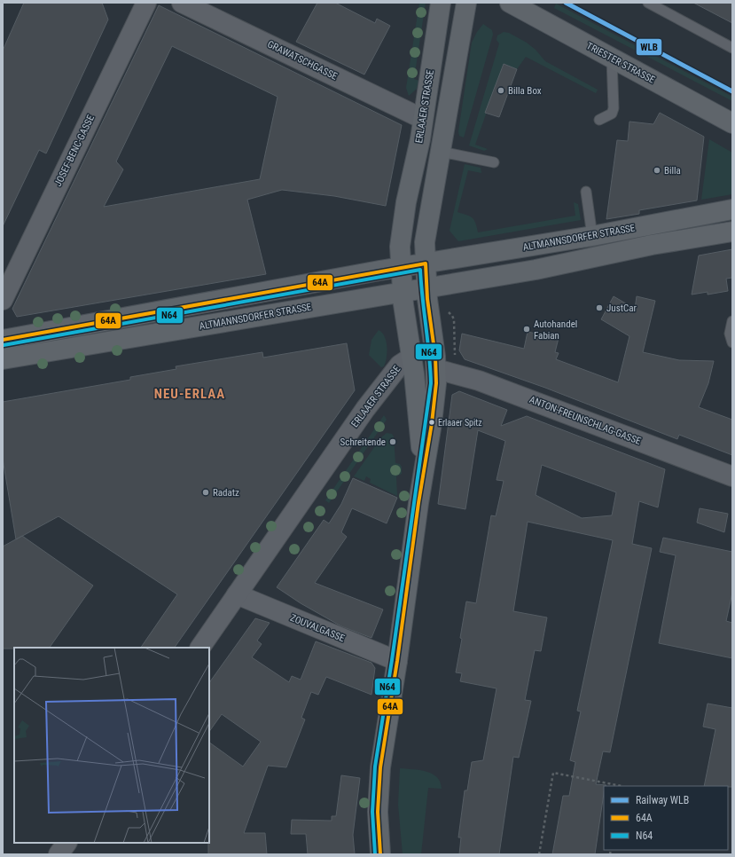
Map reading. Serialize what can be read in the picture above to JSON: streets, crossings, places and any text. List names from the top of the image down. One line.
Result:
{"streets":{"main road":["TRIESTER STRASSE","ERLAAER STRASSE","ALTMANNSDORFER STRASSE"],"street":["GRAWATSCHGASSE","JOSEF-BENC-GASSE","ANTON-FREUNSCHLAG-GASSE","ZOUVALGASSE"]},"crossings":[["GRAWATSCHGASSE","ERLAAER STRASSE"],["ERLAAER STRASSE","ALTMANNSDORFER STRASSE"],["ERLAAER STRASSE","ANTON-FREUNSCHLAG-GASSE"],["ERLAAER STRASSE","ZOUVALGASSE"]],"districts":["NEU-ERLAA"],"places":["Billa Box","Billa","JustCar","Autohandel Fabian","Erlaaer Spitz","Schreitende","Radatz"],"lines":["rail line WLB","transit line 64A","transit line N64"],"legend":["Railway WLB","64A","N64"]}
